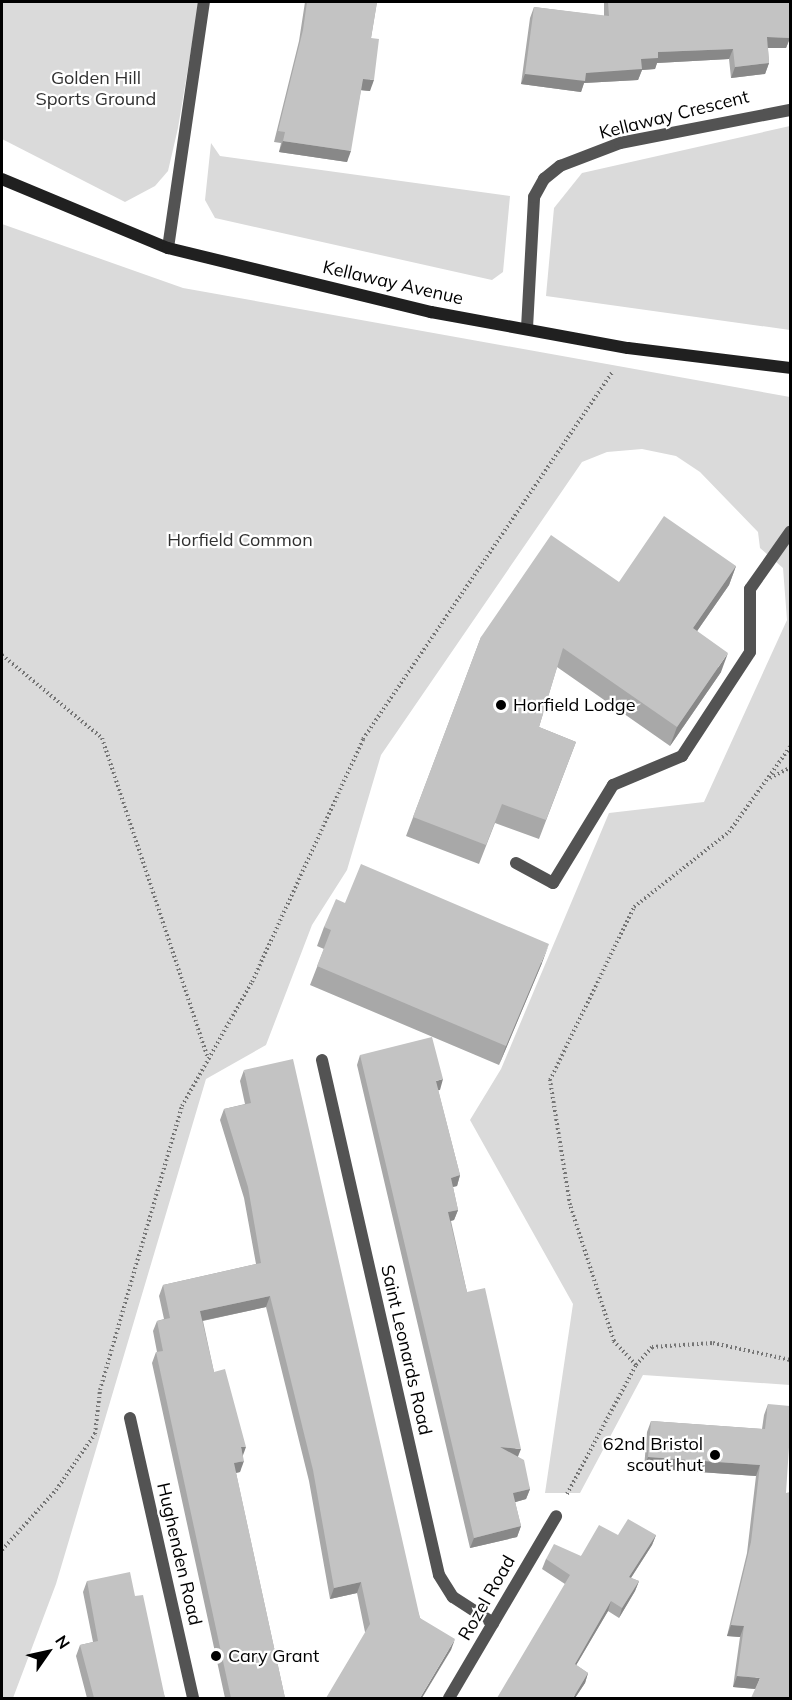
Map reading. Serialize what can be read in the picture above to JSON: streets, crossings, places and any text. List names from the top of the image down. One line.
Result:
{"streets":{"main road":["Kellaway Avenue"],"street":["Kellaway Crescent","Saint Leonards Road","Hughenden Road","Rozel Road"]},"crossings":[["Kellaway Crescent","Kellaway Avenue"],["Saint Leonards Road","Rozel Road"]],"parks":["Golden Hill Sports Ground","Horfield Common"],"places":["Horfield Lodge","62nd Bristol scout hut","Cary Grant"],"north":"top right"}
